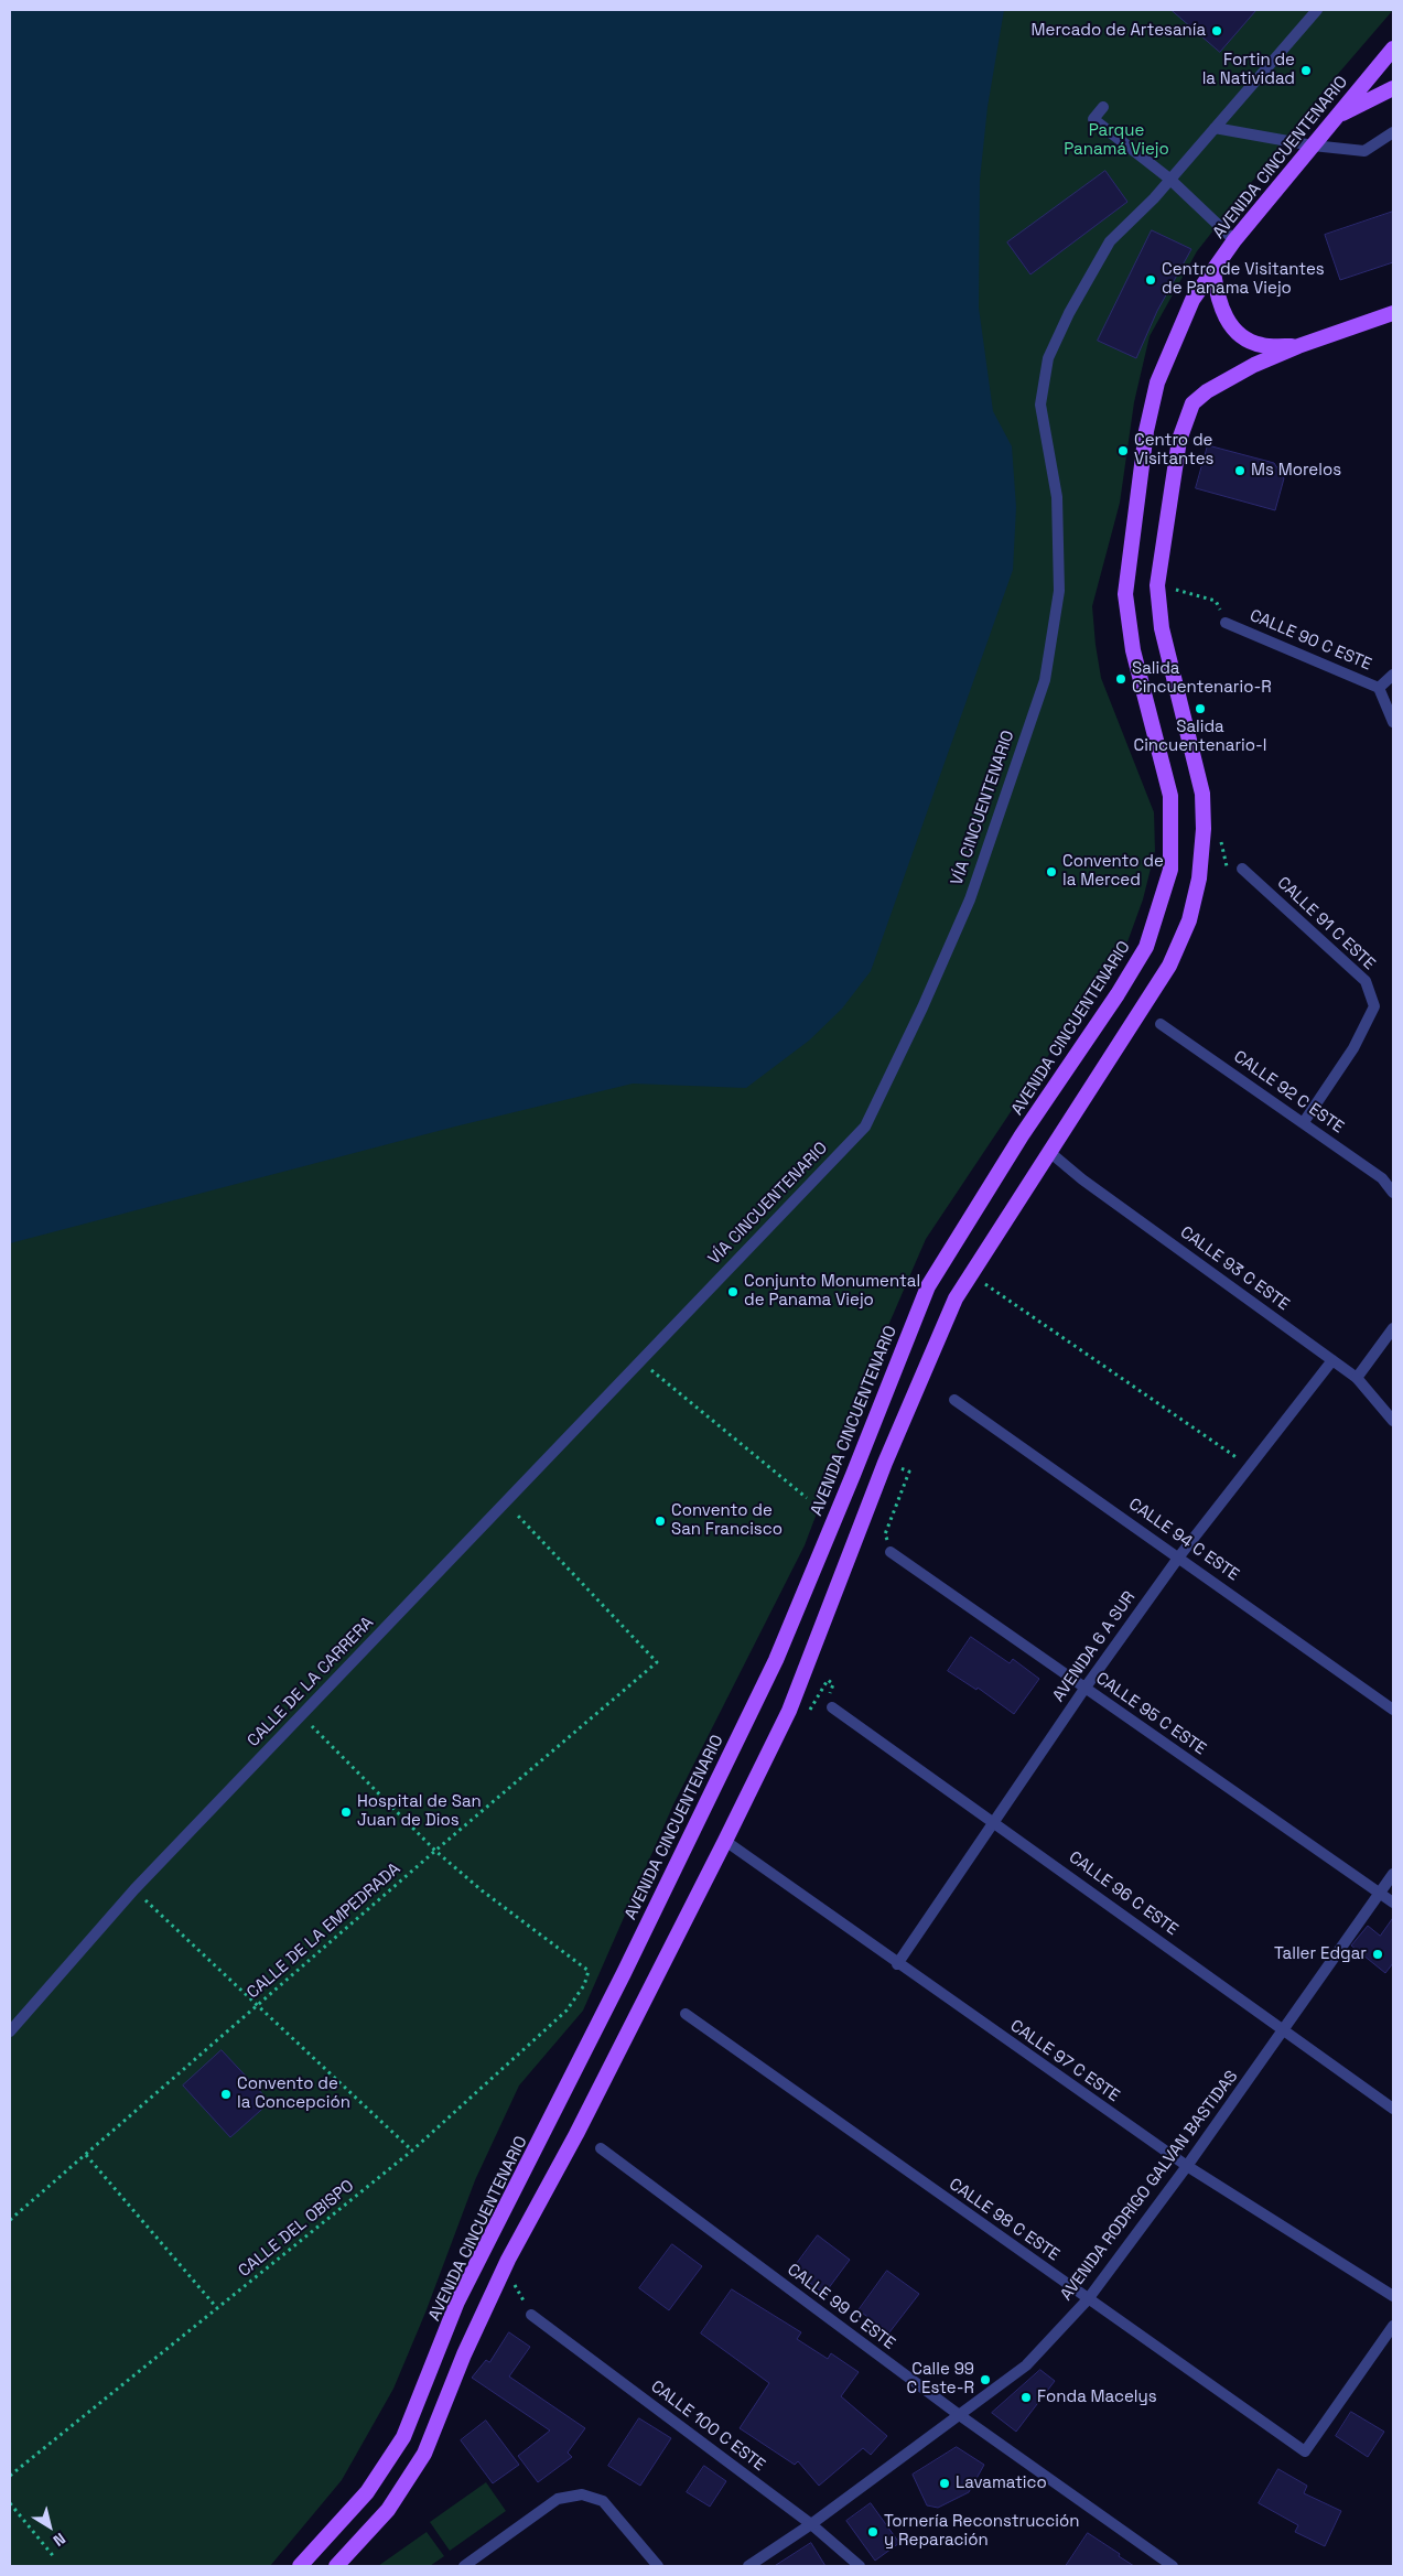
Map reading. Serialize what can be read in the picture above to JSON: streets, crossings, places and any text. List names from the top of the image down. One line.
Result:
{"streets":{"main road":["AVENIDA CINCUENTENARIO"],"street":["CALLE 90 C ESTE","VÍA CINCUENTENARIO","CALLE 91 C ESTE","CALLE 92 C ESTE","CALLE 93 C ESTE","CALLE 94 C ESTE","AVENIDA 6 A SUR","CALLE DE LA CARRERA","CALLE 95 C ESTE","CALLE 96 C ESTE","CALLE 97 C ESTE","AVENIDA RODRIGO GALVAN BASTIDAS","CALLE 98 C ESTE","CALLE 99 C ESTE","CALLE 100 C ESTE"],"path":["CALLE DE LA EMPEDRADA","CALLE DEL OBISPO"]},"crossings":[["VÍA CINCUENTENARIO","CALLE DE LA CARRERA"],["CALLE 91 C ESTE","CALLE 92 C ESTE"],["CALLE 93 C ESTE","AVENIDA 6 A SUR"],["CALLE 94 C ESTE","AVENIDA 6 A SUR"],["AVENIDA 6 A SUR","CALLE 95 C ESTE"],["AVENIDA 6 A SUR","CALLE 96 C ESTE"],["AVENIDA 6 A SUR","CALLE 97 C ESTE"],["CALLE DE LA CARRERA","CALLE DE LA EMPEDRADA"],["CALLE 95 C ESTE","AVENIDA RODRIGO GALVAN BASTIDAS"],["CALLE 96 C ESTE","AVENIDA RODRIGO GALVAN BASTIDAS"],["CALLE DE LA EMPEDRADA","CALLE DEL OBISPO"],["CALLE 97 C ESTE","AVENIDA RODRIGO GALVAN BASTIDAS"],["AVENIDA RODRIGO GALVAN BASTIDAS","CALLE 98 C ESTE"],["AVENIDA RODRIGO GALVAN BASTIDAS","CALLE 99 C ESTE"],["AVENIDA RODRIGO GALVAN BASTIDAS","CALLE 100 C ESTE"]],"parks":["Parque Panamá Viejo"],"places":["Mercado de Artesanía","Fortin de la Natividad","Centro de Visitantes de Panama Viejo","Centro de Visitantes","Ms Morelos","Salida Cincuentenario-R","Salida Cincuentenario-I","Convento de la Merced","Conjunto Monumental de Panama Viejo","Convento de San Francisco","Hospital de San Juan de Dios","Taller Edgar","Convento de la Concepción","Calle 99 C Este-R","Fonda Macelys","Lavamatico","Tornería Reconstrucción y Reparación"],"north":"bottom right"}
